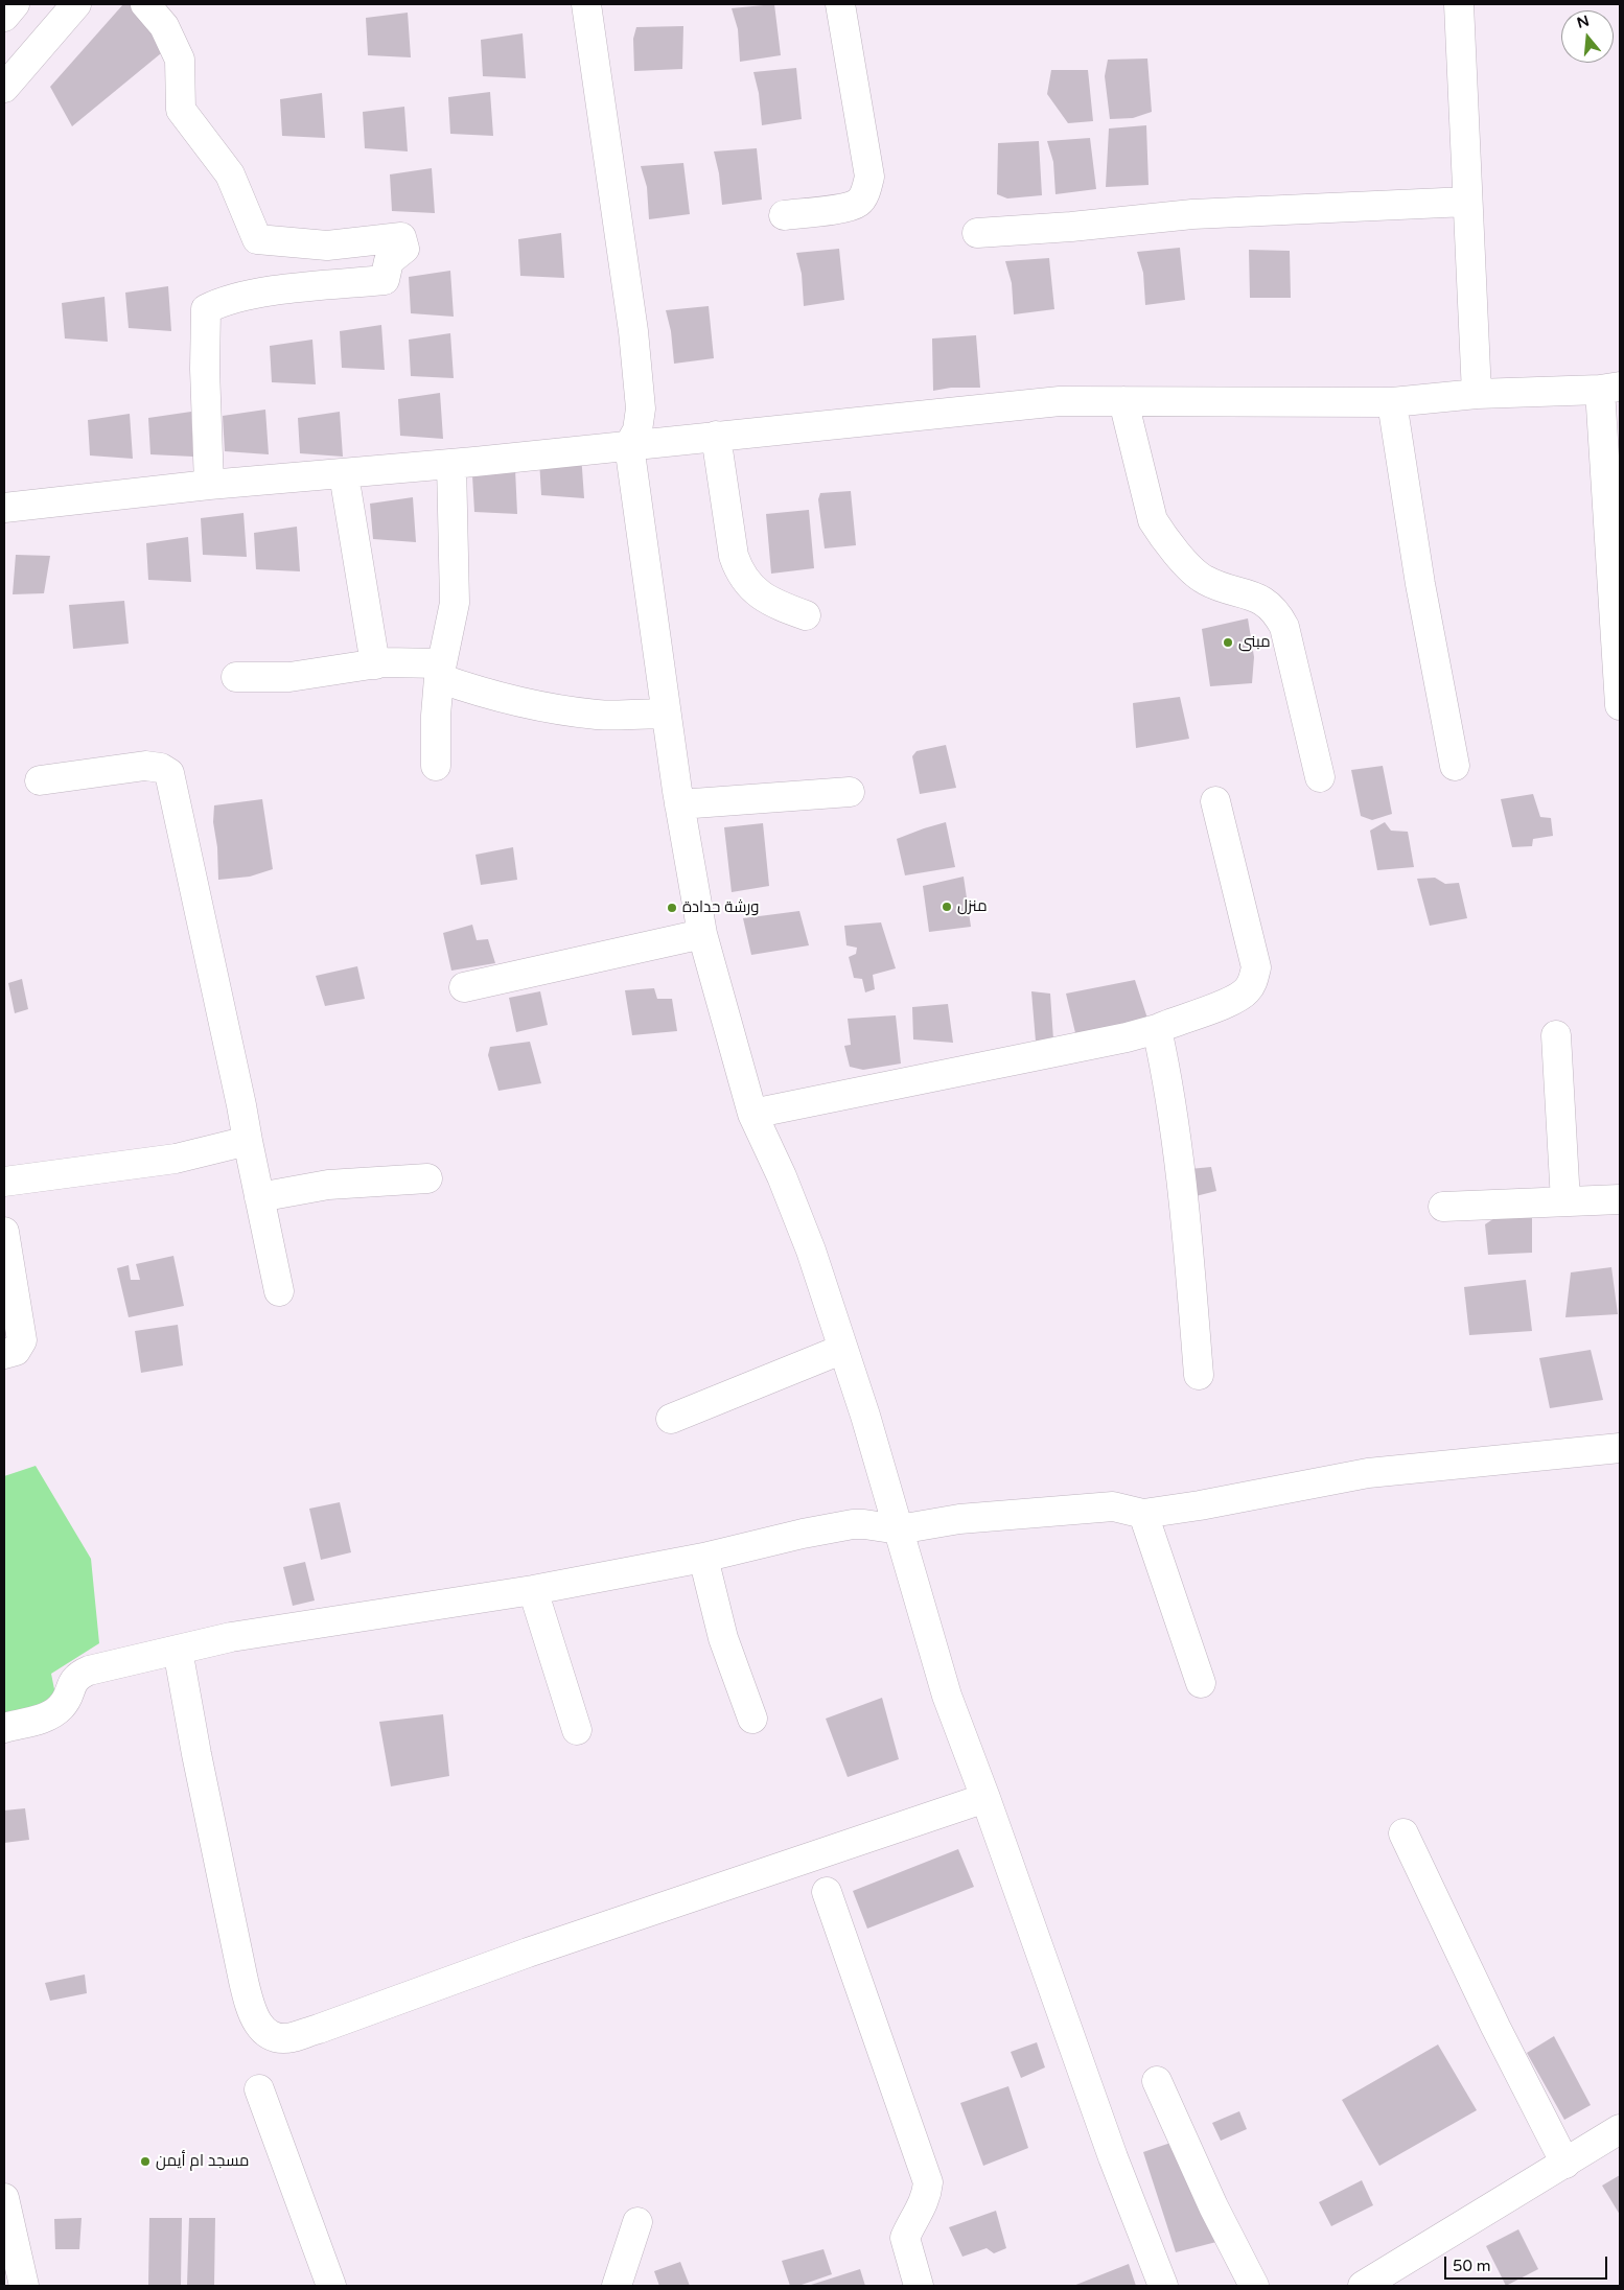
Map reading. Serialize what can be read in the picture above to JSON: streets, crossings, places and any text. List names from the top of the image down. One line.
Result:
{"places":["مبنى","منزل","ورشة حدادة","مسجد ام أيمن"],"scale_bar":"50 m","north":"top"}
